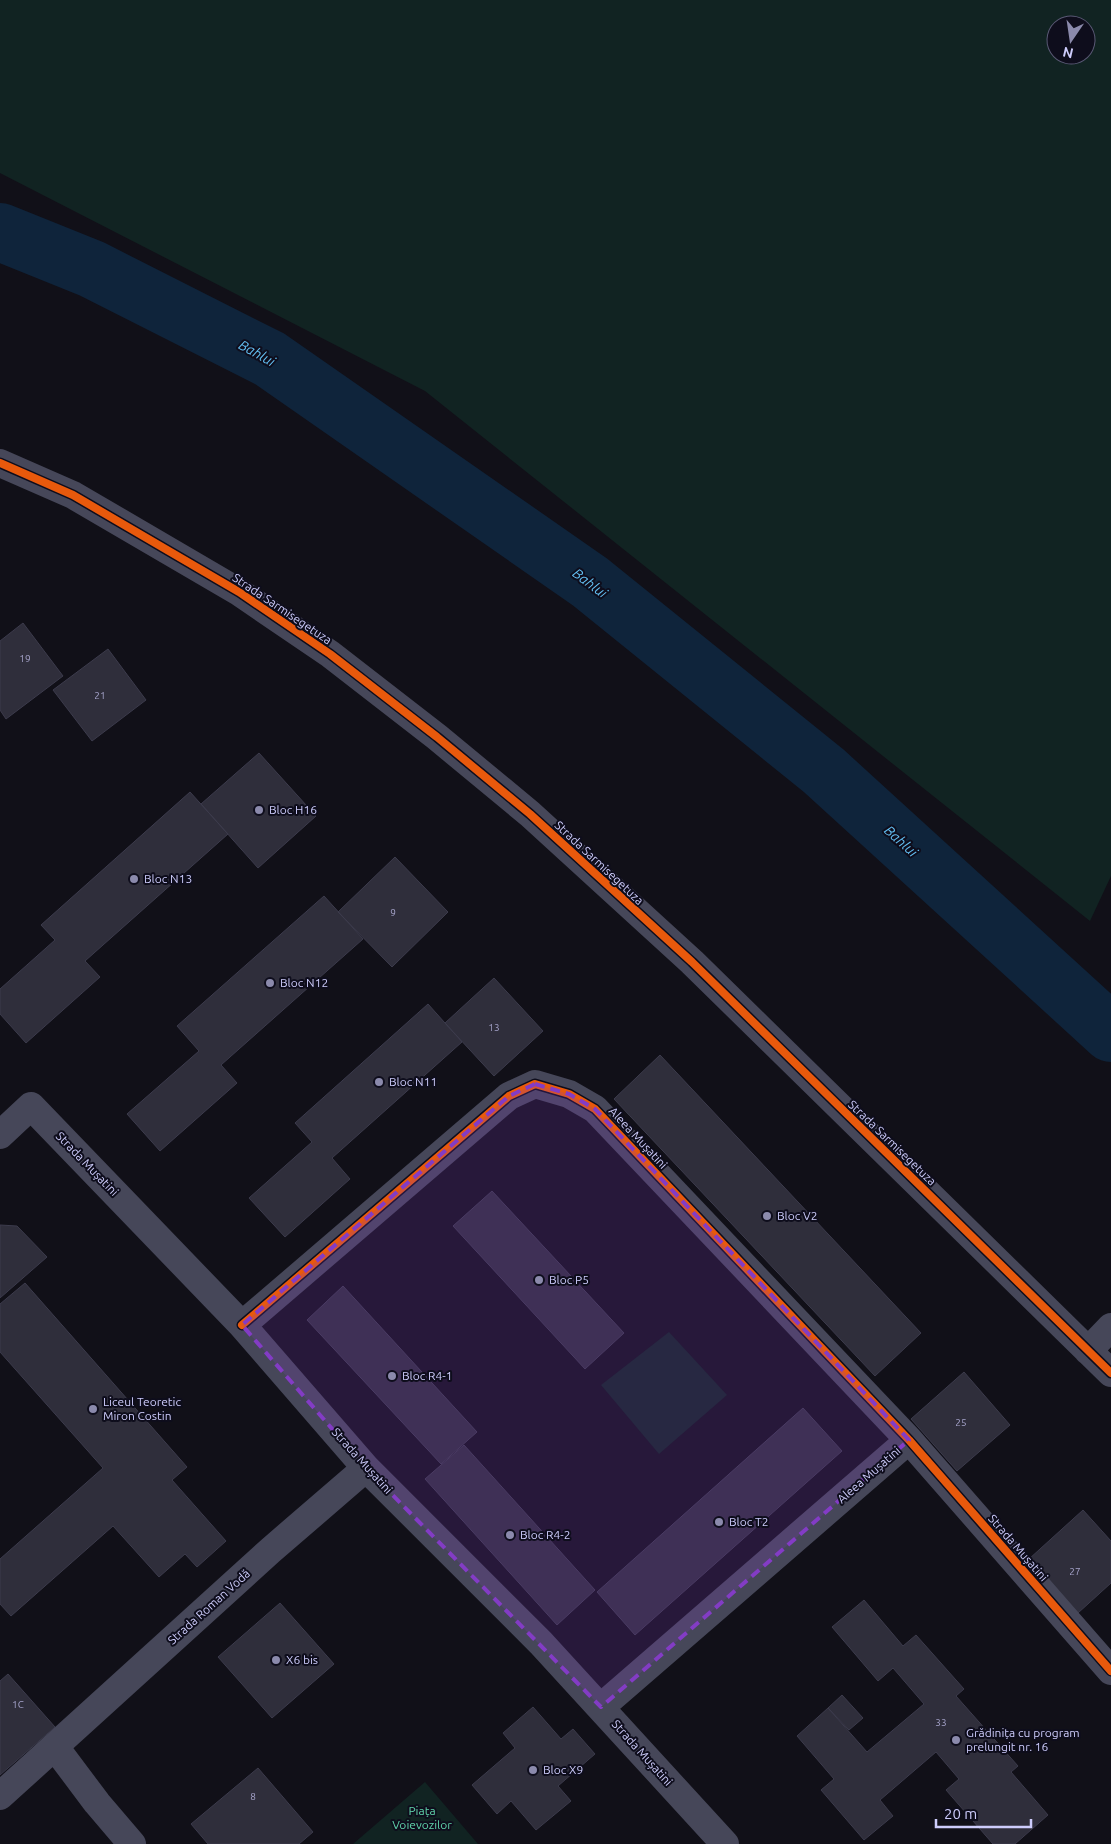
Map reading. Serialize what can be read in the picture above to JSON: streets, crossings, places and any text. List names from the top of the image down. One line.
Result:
{"streets":{"street":["Strada Sarmisegetuza","Aleea Mușatini","Strada Mușatini","Strada Roman Vodă"]},"crossings":[["Aleea Mușatini","Strada Mușatini"],["Strada Mușatini","Strada Roman Vodă"]],"water":["Bahlui"],"parks":["Piața Voievozilor"],"places":["Bloc H16","Bloc N13","Bloc N12","Bloc N11","Bloc V2","Bloc P5","Bloc R4-1","Liceul Teoretic Miron Costin","Bloc T2","Bloc R4-2","X6 bis","Grădinița cu program prelungit nr. 16","Bloc X9"],"house_numbers":["19","21","9","13","25","27","1C","33","8"],"scale_bar":"20 m","north":"bottom"}
